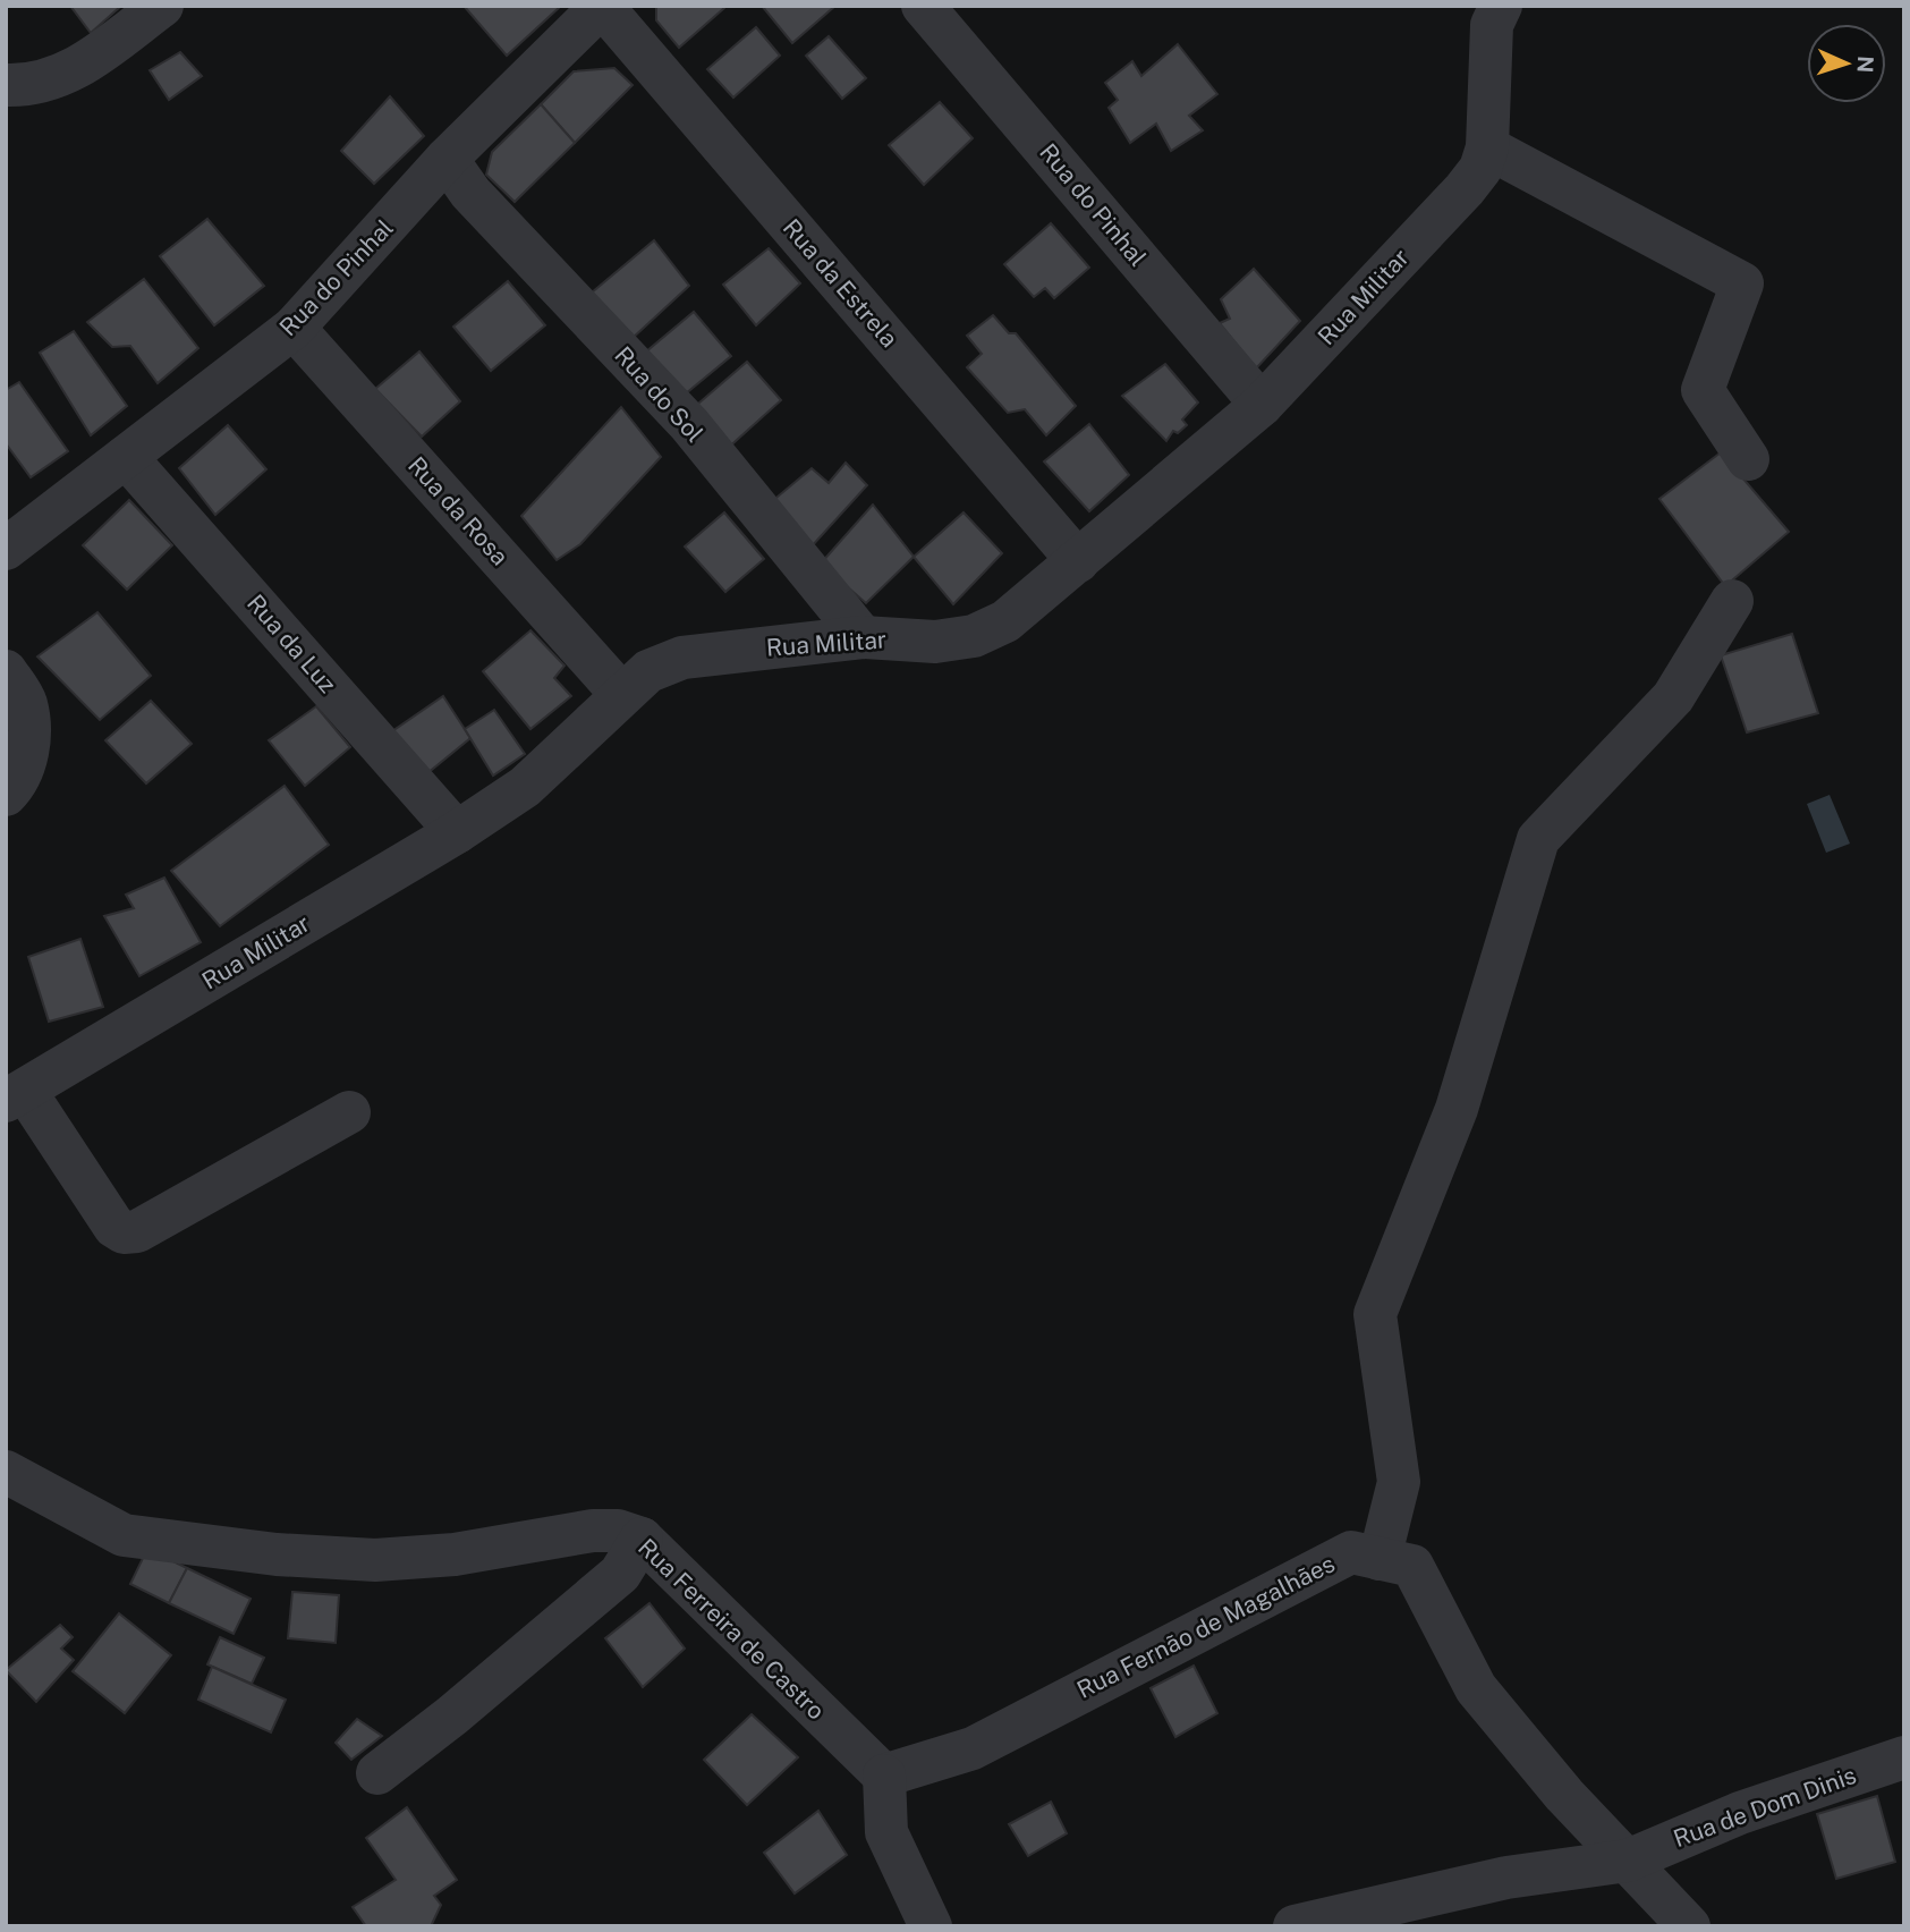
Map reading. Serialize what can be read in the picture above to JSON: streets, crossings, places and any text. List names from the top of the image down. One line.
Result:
{"streets":{"street":["Rua do Pinhal","Rua da Estrela","Rua Militar","Rua do Sol","Rua da Rosa","Rua da Luz","Rua Fernão de Magalhães","Rua Ferreira de Castro","Rua de Dom Dinis"]},"crossings":[["Rua do Pinhal","Rua da Estrela"],["Rua do Pinhal","Rua Militar"],["Rua do Pinhal","Rua do Sol"],["Rua do Pinhal","Rua da Rosa"],["Rua do Pinhal","Rua da Luz"],["Rua da Estrela","Rua Militar"],["Rua Militar","Rua do Sol"],["Rua Militar","Rua da Rosa"],["Rua Militar","Rua da Luz"],["Rua Fernão de Magalhães","Rua Ferreira de Castro"],["Rua Fernão de Magalhães","Rua de Dom Dinis"]],"north":"right"}
